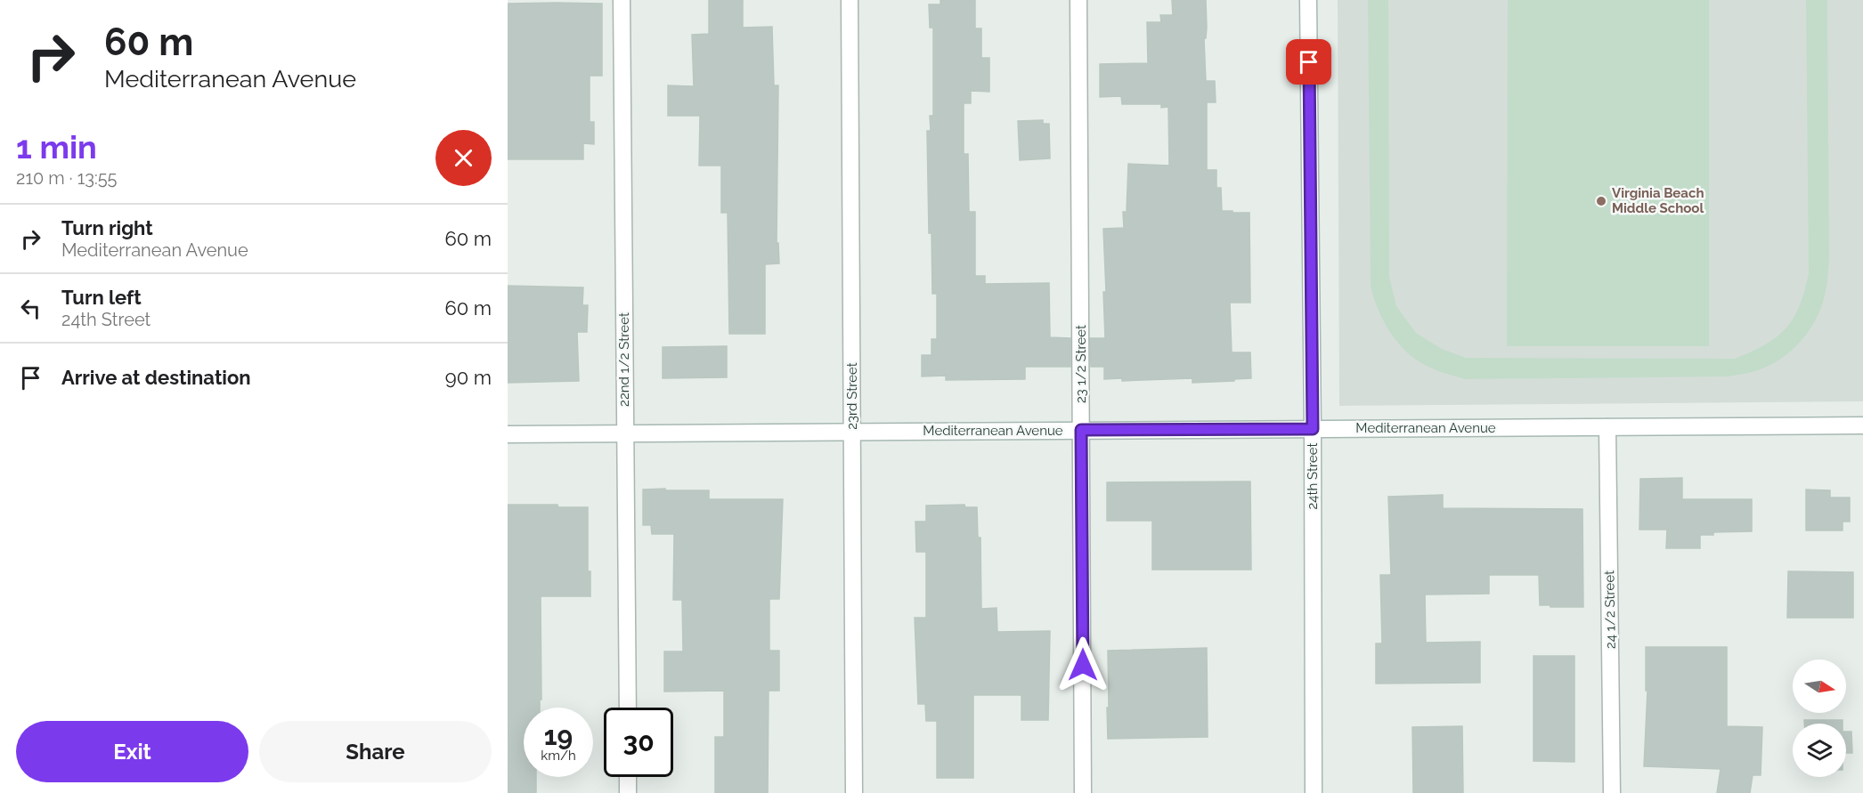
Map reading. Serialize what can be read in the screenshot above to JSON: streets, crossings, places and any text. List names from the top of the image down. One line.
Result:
{"streets":{"street":["22nd 1/2 Street","23 1/2 Street","23rd Street","Mediterranean Avenue","24th Street","24 1/2 Street"]},"crossings":[["22nd 1/2 Street","Mediterranean Avenue"],["23 1/2 Street","Mediterranean Avenue"],["23rd Street","Mediterranean Avenue"],["Mediterranean Avenue","24th Street"],["Mediterranean Avenue","24 1/2 Street"]],"places":["Virginia Beach Middle School"],"north":"right","page":{"turn":["60 m","Mediterranean Avenue"],"heading":["1 min","210 m · 13:55"],"list":[{"name":"Turn right","note":"Mediterranean Avenue","value":"60 m"},{"name":"Turn left","note":"24th Street","value":"60 m"},{"name":"Arrive at destination","value":"90 m"}],"speed":"19 km/h","limit":"30","buttons":["Exit","Share"]}}
